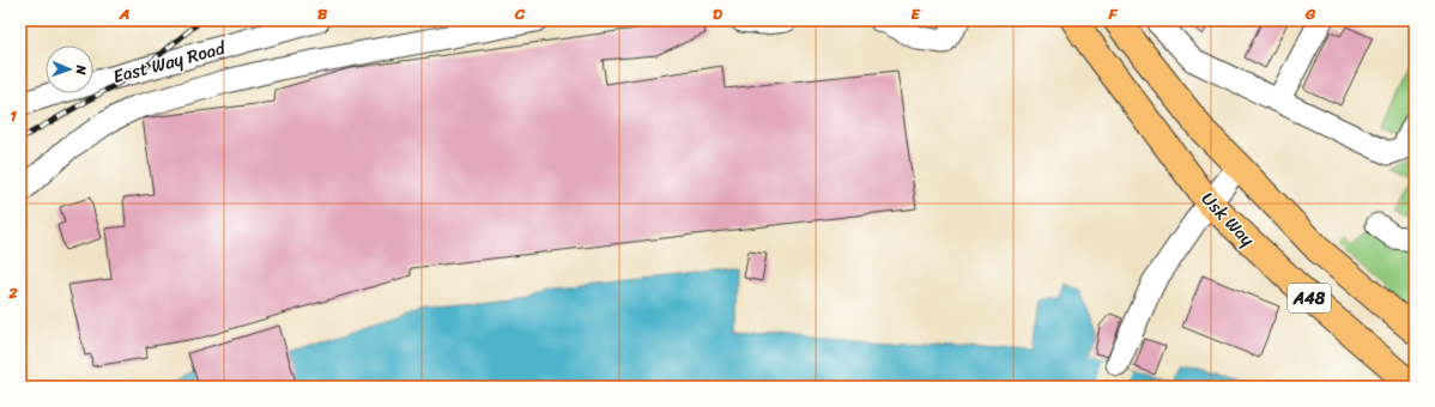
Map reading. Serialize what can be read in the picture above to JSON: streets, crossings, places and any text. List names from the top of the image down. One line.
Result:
{"streets":{"main road":["Usk Way","A48"],"street":["East Way Road"]},"north":"right","grid":{"columns":["A","B","C","D","E","F","G"],"rows":["1","2"]}}
